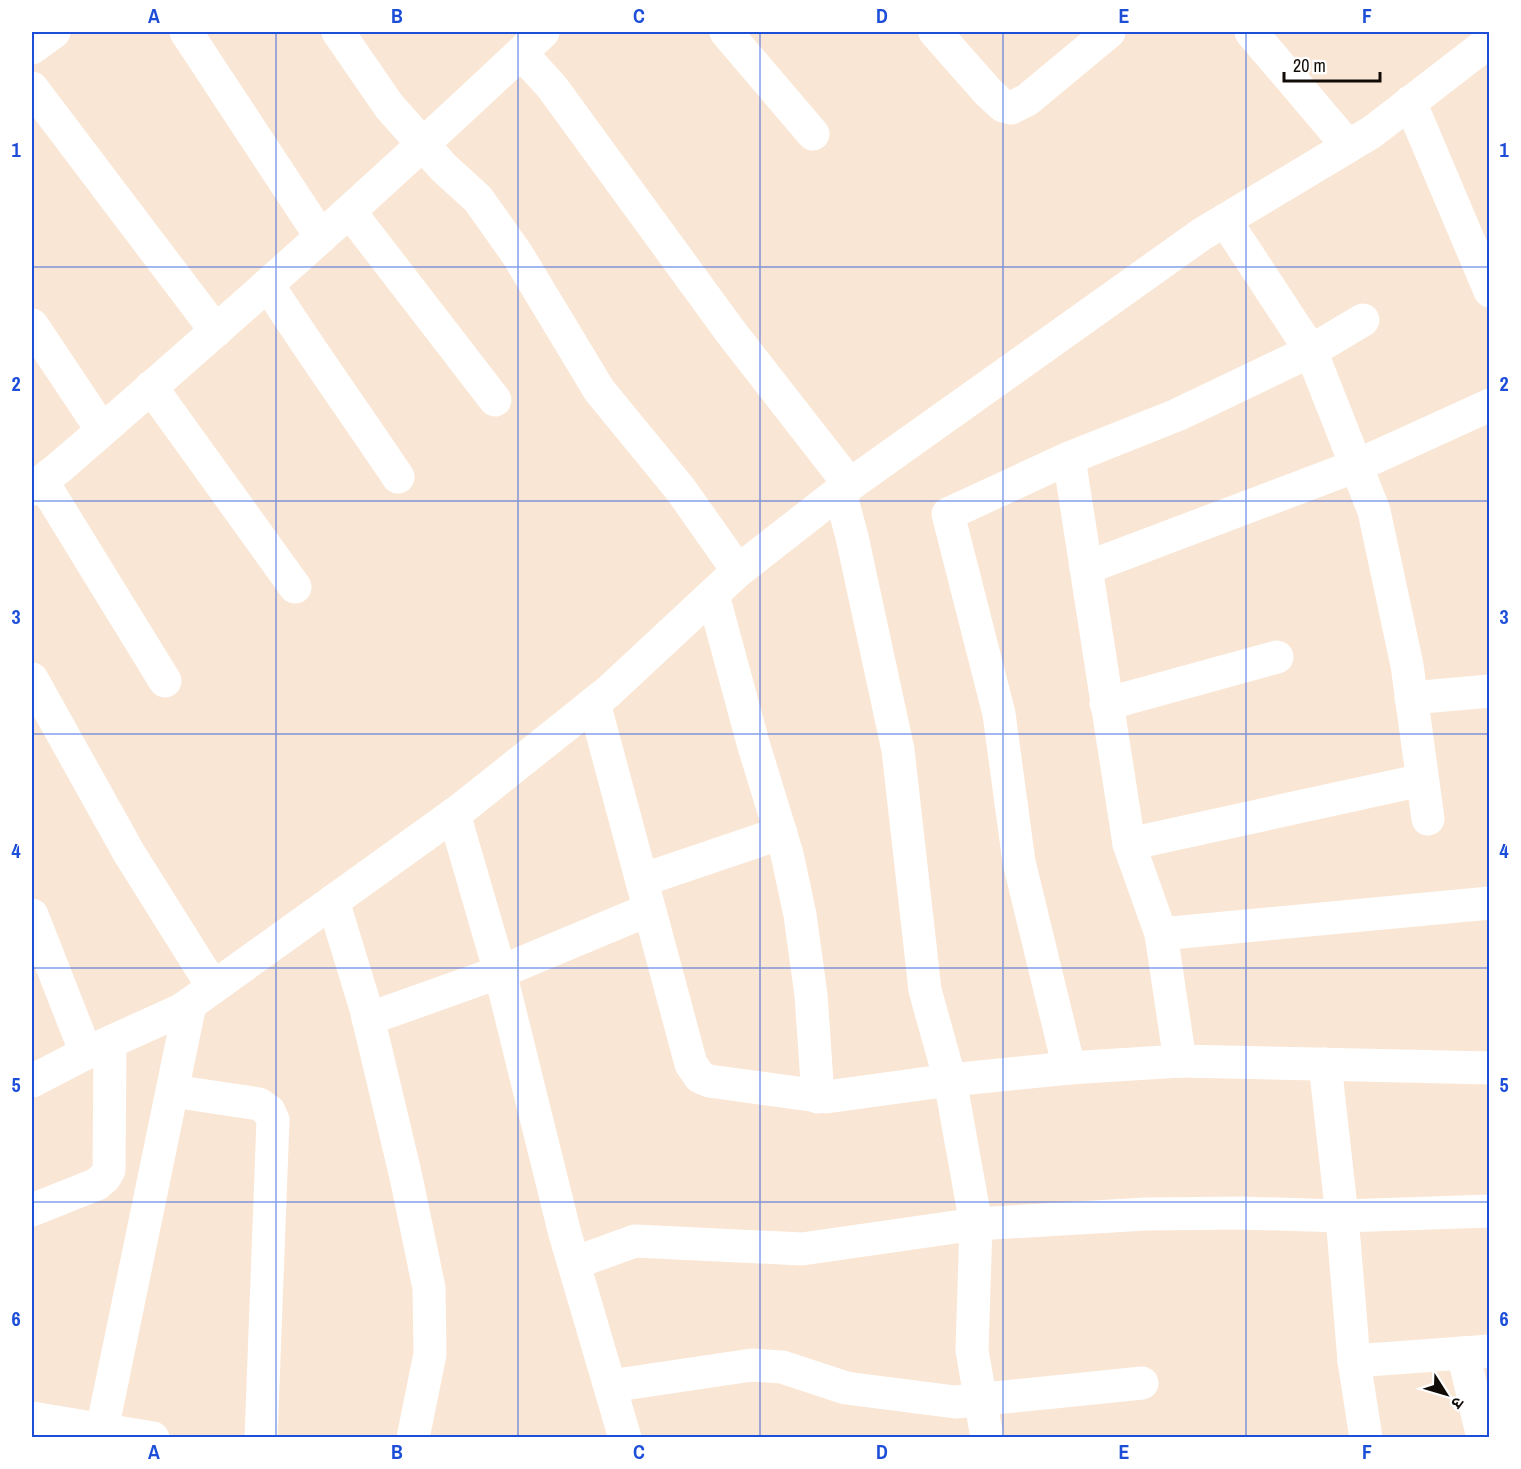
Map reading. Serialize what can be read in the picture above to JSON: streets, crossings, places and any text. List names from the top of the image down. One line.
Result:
{"scale_bar":"20 m","north":"bottom right","grid":{"columns":["A","B","C","D","E","F"],"rows":["1","2","3","4","5","6"]}}
